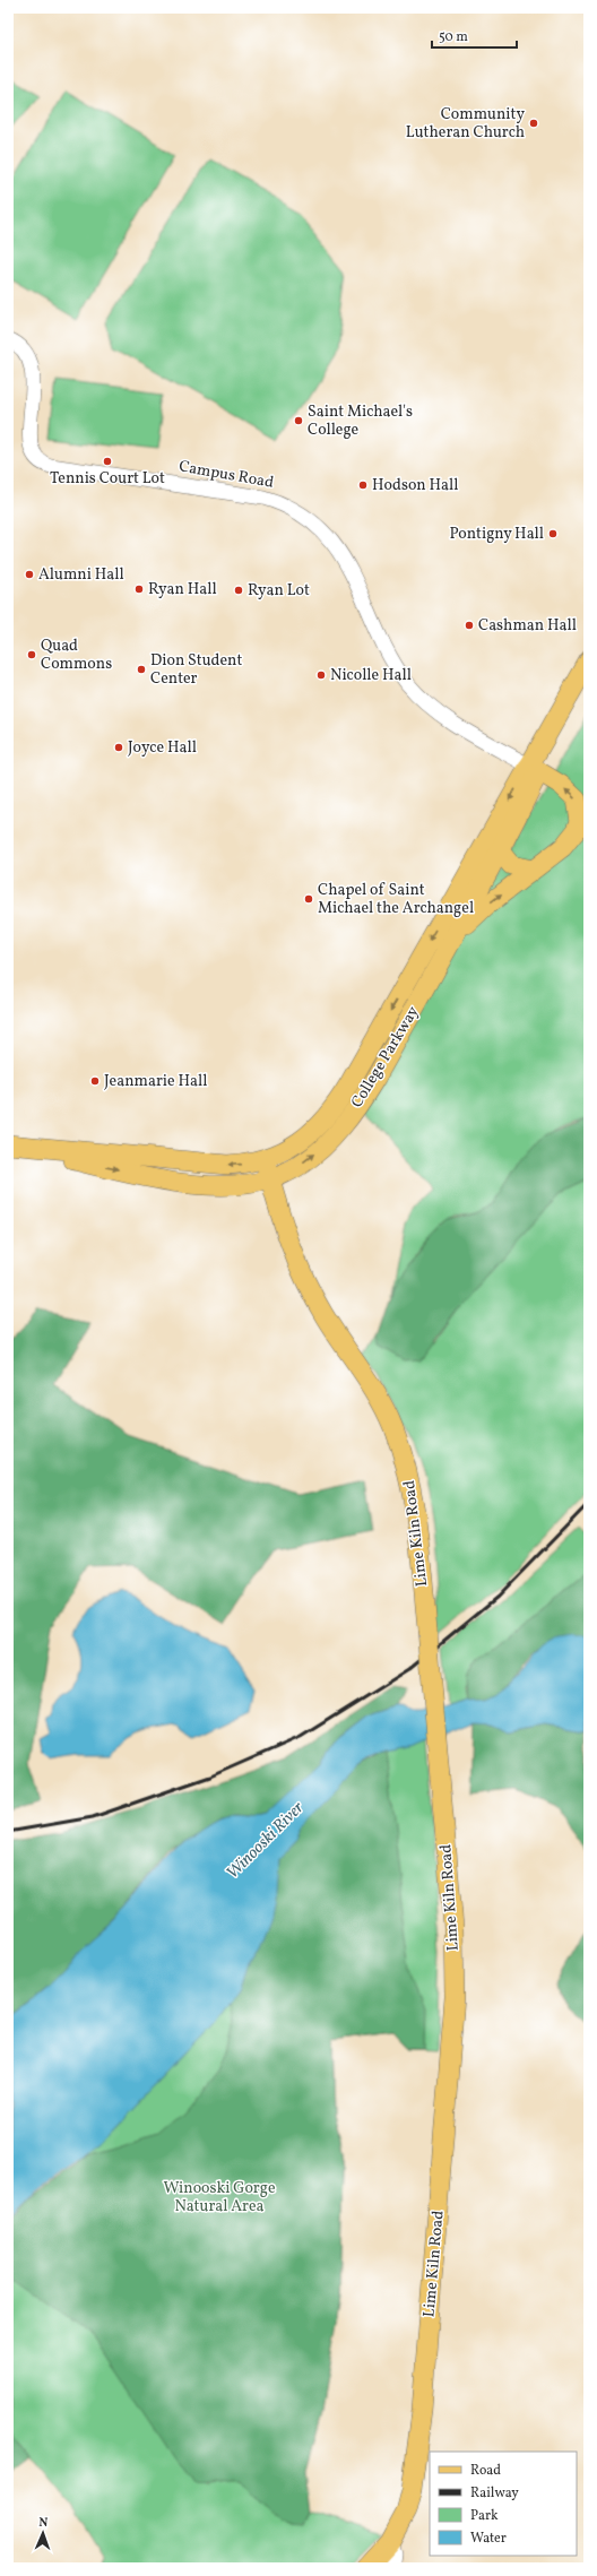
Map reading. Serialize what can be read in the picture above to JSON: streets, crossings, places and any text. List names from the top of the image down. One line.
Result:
{"streets":{"main road":["College Parkway","Lime Kiln Road"],"street":["Campus Road"]},"crossings":[["Campus Road","College Parkway"],["College Parkway","Lime Kiln Road"]],"water":["Winooski River"],"parks":["Winooski Gorge Natural Area"],"places":["Community Lutheran Church","Saint Michael's College","Tennis Court Lot","Hodson Hall","Pontigny Hall","Alumni Hall","Ryan Hall","Ryan Lot","Cashman Hall","Quad Commons","Dion Student Center","Nicolle Hall","Joyce Hall","Chapel of Saint Michael the Archangel","Jeanmarie Hall"],"legend":["Road","Railway","Park","Water"],"scale_bar":"50 m","north":"top"}
